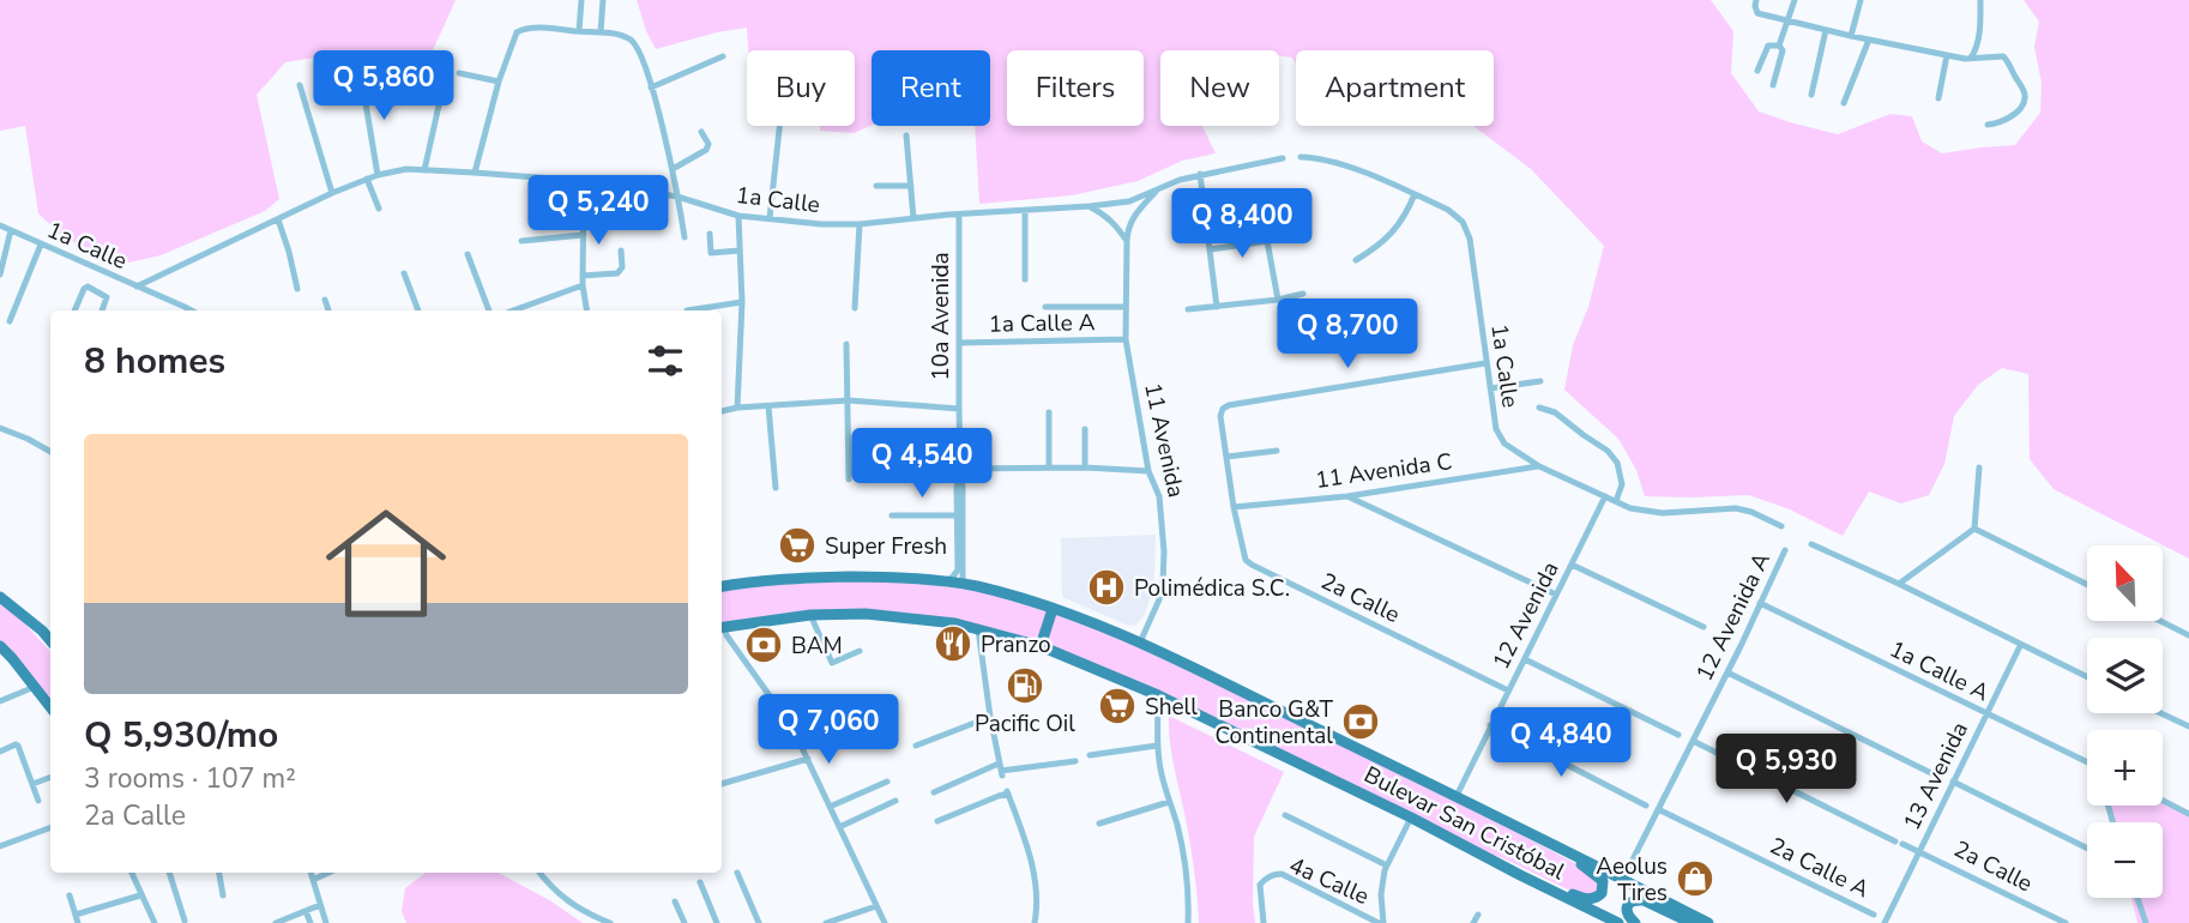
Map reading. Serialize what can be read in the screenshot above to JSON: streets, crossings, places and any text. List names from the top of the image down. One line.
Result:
{"streets":{"main road":["Bulevar San Cristóbal"],"street":["1a Calle","10a Avenida","1a Calle A","11 Avenida","11 Avenida C","2a Calle","12 Avenida","12 Avenida A","13 Avenida","2a Calle A","4a Calle"]},"crossings":[["1a Calle","10a Avenida"],["1a Calle","11 Avenida"],["1a Calle","11 Avenida C"],["1a Calle","2a Calle"],["1a Calle","12 Avenida"],["10a Avenida","1a Calle A"],["10a Avenida","Bulevar San Cristóbal"],["1a Calle A","11 Avenida"],["1a Calle A","12 Avenida A"],["1a Calle A","13 Avenida"],["11 Avenida","Bulevar San Cristóbal"],["11 Avenida C","2a Calle"],["2a Calle","12 Avenida"],["2a Calle","12 Avenida A"],["2a Calle","13 Avenida"],["12 Avenida","Bulevar San Cristóbal"],["12 Avenida A","Bulevar San Cristóbal"],["12 Avenida A","2a Calle A"]],"places":{"supermarket":["Super Fresh","Shell"],"hospital":["Polimédica S.C."],"restaurant":["Pranzo"],"bank":["BAM","Banco G&T Continental"],"fuel station":["Pacific Oil"],"shop":["Aeolus Tires"]},"north":"top left","page":{"price":["Q 5,860","Q 5,240","Q 8,400","Q 8,700","Q 4,540","Q 7,060","Q 4,840","Q 5,930"],"chip":["Buy","Rent","Filters","New","Apartment"],"heading":"8 homes","list":[{"name":"Q 5,930/mo","note":"3 rooms · 107 m² · 2a Calle"}],"map_buttons":["+","−"]}}
